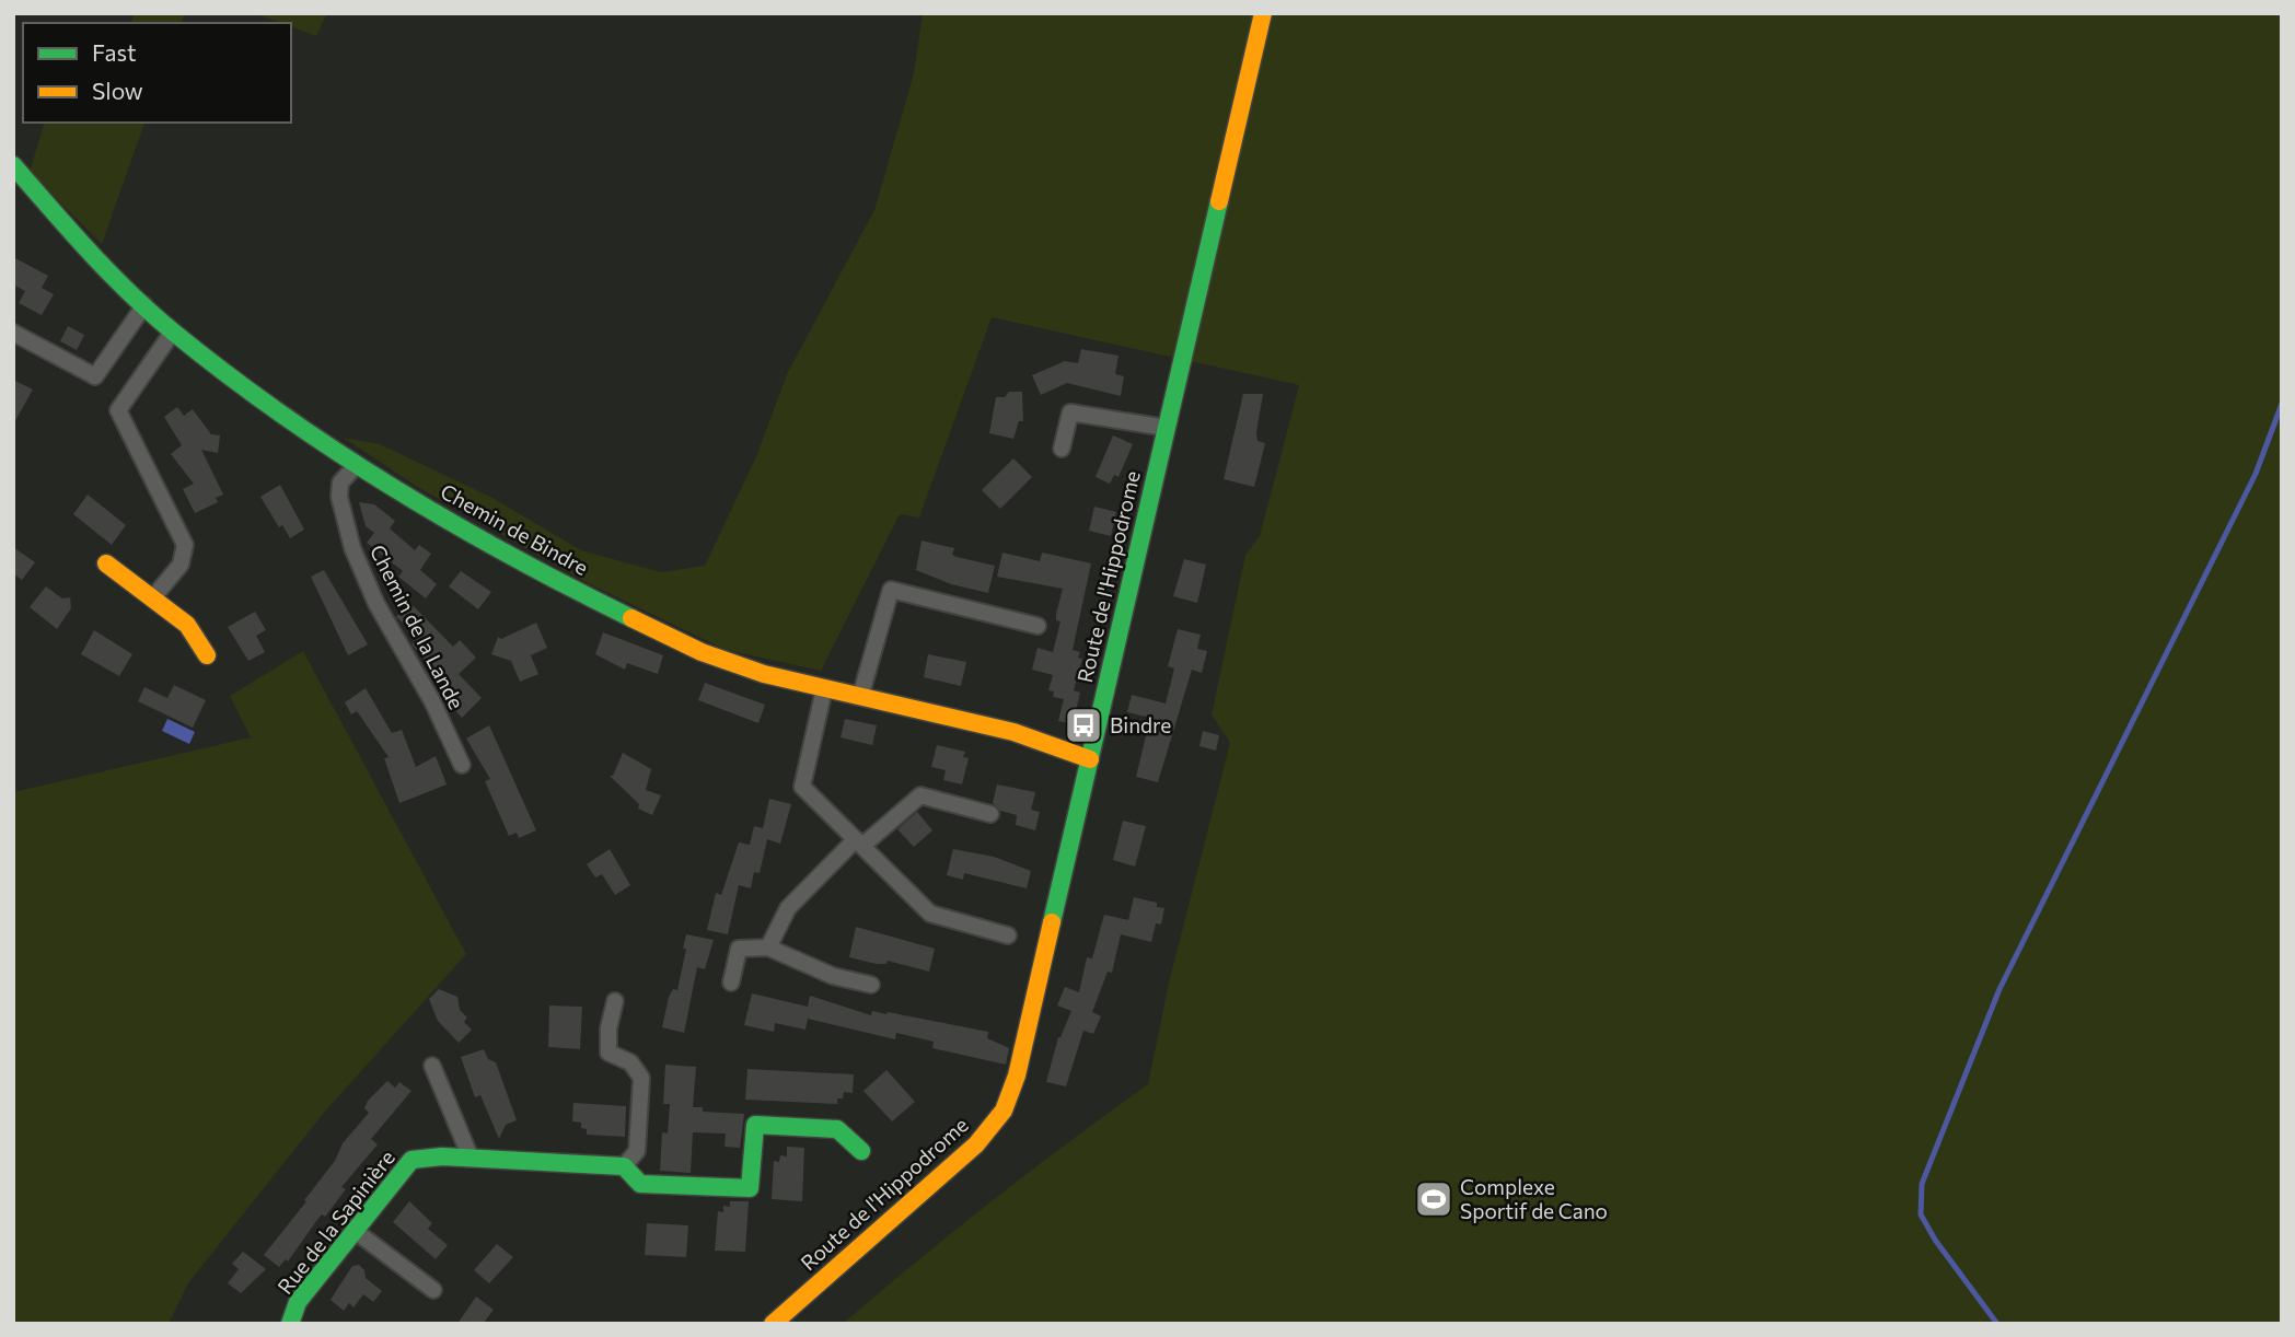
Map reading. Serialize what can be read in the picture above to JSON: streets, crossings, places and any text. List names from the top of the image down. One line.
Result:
{"streets":{"street":["Chemin de Bindre","Route de l'Hippodrome","Chemin de la Lande","Rue de la Sapinière"]},"crossings":[["Chemin de Bindre","Route de l'Hippodrome"],["Chemin de Bindre","Chemin de la Lande"]],"places":{"bus stop":["Bindre"],"sports":["Complexe Sportif de Cano"]},"legend":["Fast","Slow"]}
